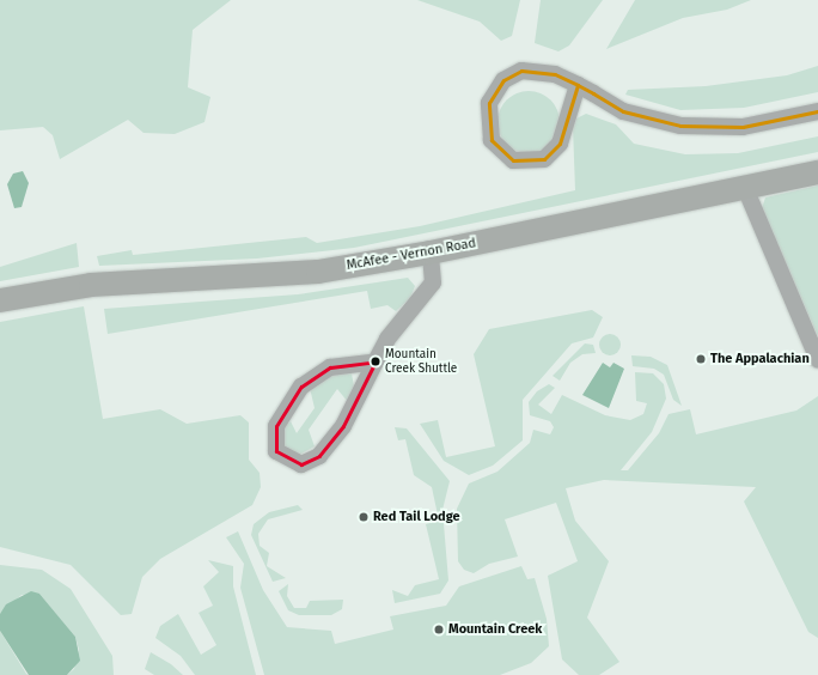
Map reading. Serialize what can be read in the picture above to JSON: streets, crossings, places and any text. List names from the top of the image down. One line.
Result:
{"streets":{"main road":["McAfee - Vernon Road"]},"places":["The Appalachian","Mountain Creek Shuttle","Red Tail Lodge","Mountain Creek"]}
